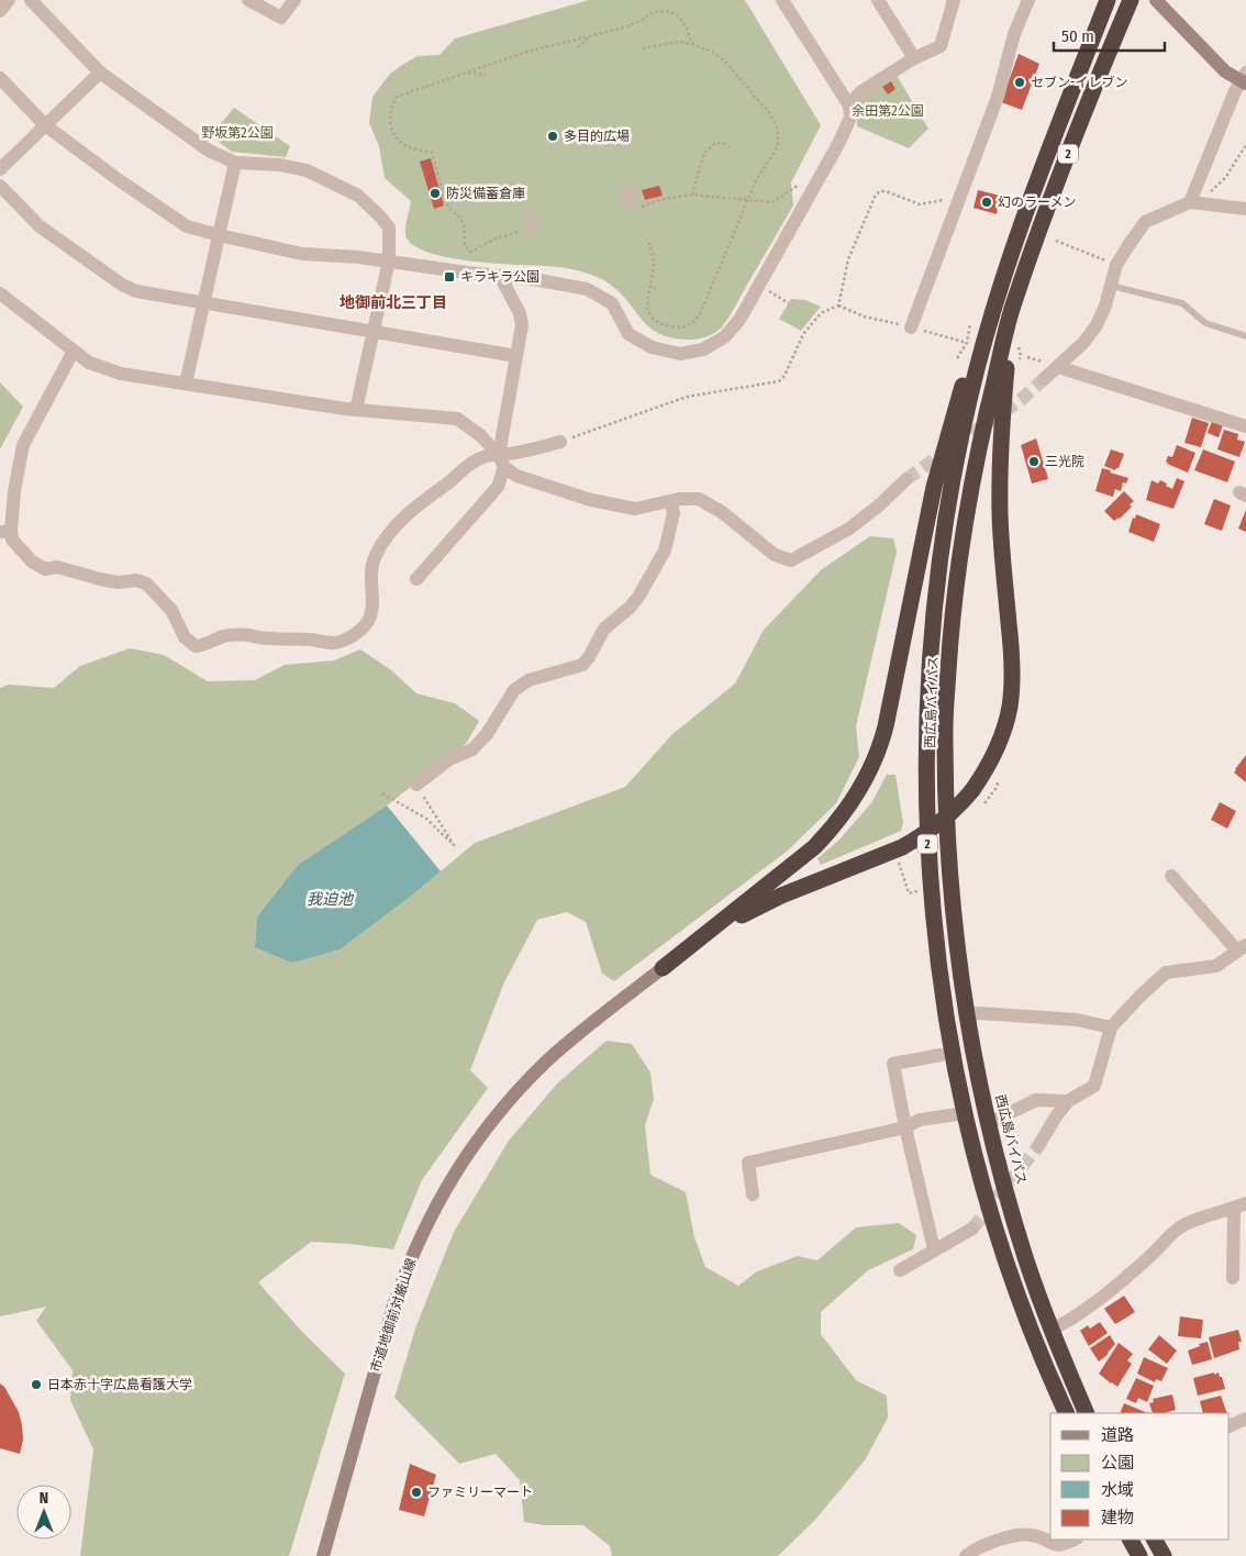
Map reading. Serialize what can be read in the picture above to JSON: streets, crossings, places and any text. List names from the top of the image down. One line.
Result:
{"streets":{"highway":["2","西広島バイパス"],"street":["市道地御前対厳山線"]},"districts":["地御前北三丁目"],"water":["我迫池"],"parks":["余田第2公園","野坂第2公園"],"places":{"other":["セブン-イレブン","多目的広場","防災備蓄倉庫","幻のラーメン","三光院","日本赤十字広島看護大学","ファミリーマート"],"transit":["キラキラ公園"]},"legend":["道路","公園","水域","建物"],"scale_bar":"50 m","north":"top"}
